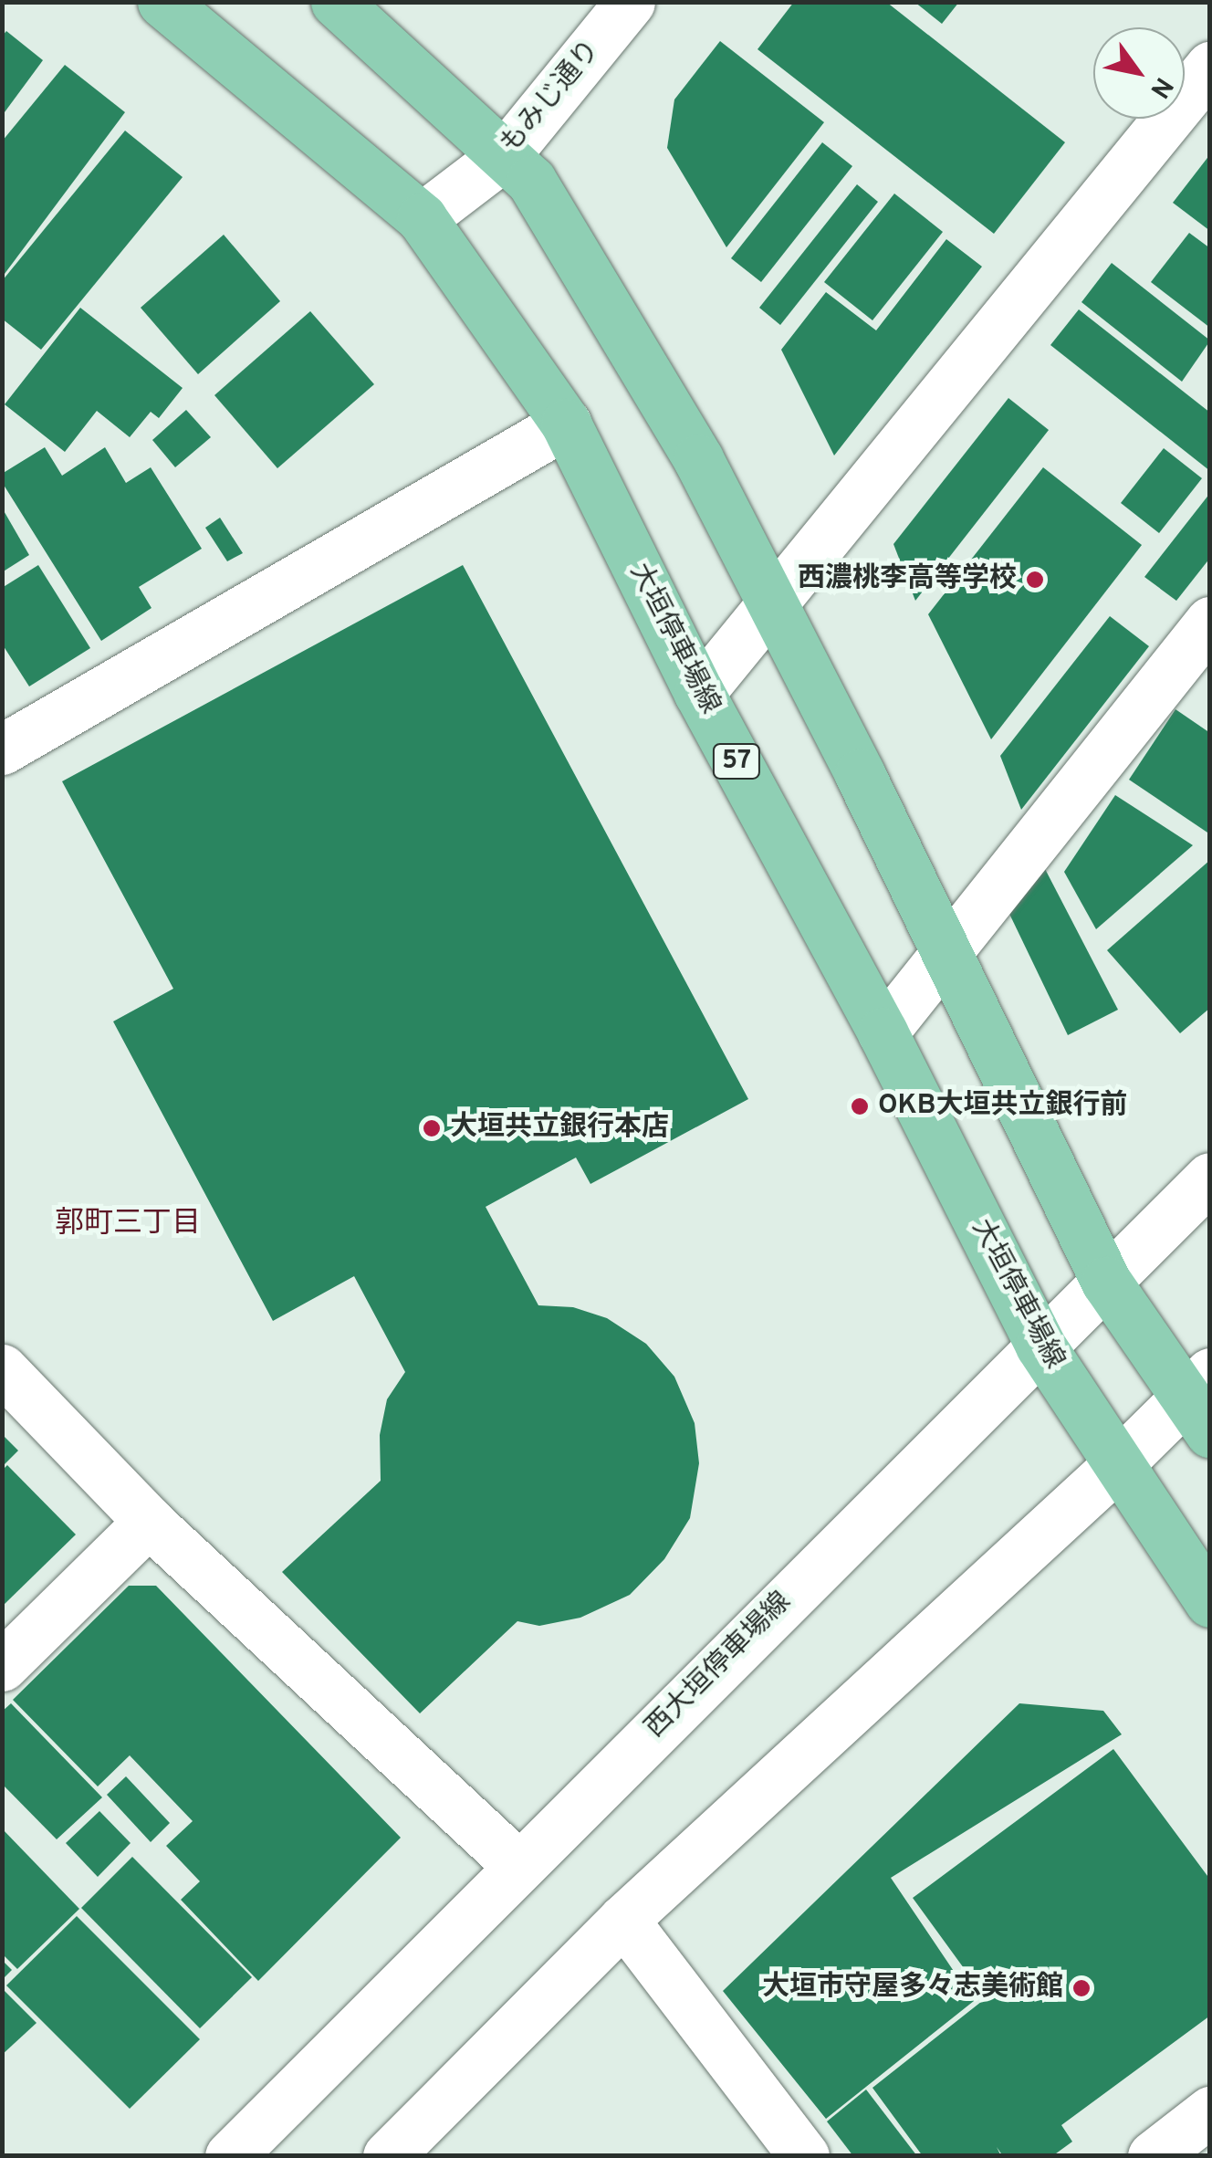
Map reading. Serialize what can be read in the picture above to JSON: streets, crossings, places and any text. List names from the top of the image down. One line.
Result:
{"streets":{"main road":["大垣停車場線","57"],"street":["もみじ通り","西大垣停車場線"]},"crossings":[["もみじ通り","大垣停車場線"],["大垣停車場線","西大垣停車場線"]],"districts":["郭町三丁目"],"places":["西濃桃李高等学校","OKB大垣共立銀行前","大垣共立銀行本店","大垣市守屋多々志美術館"],"north":"bottom right"}
